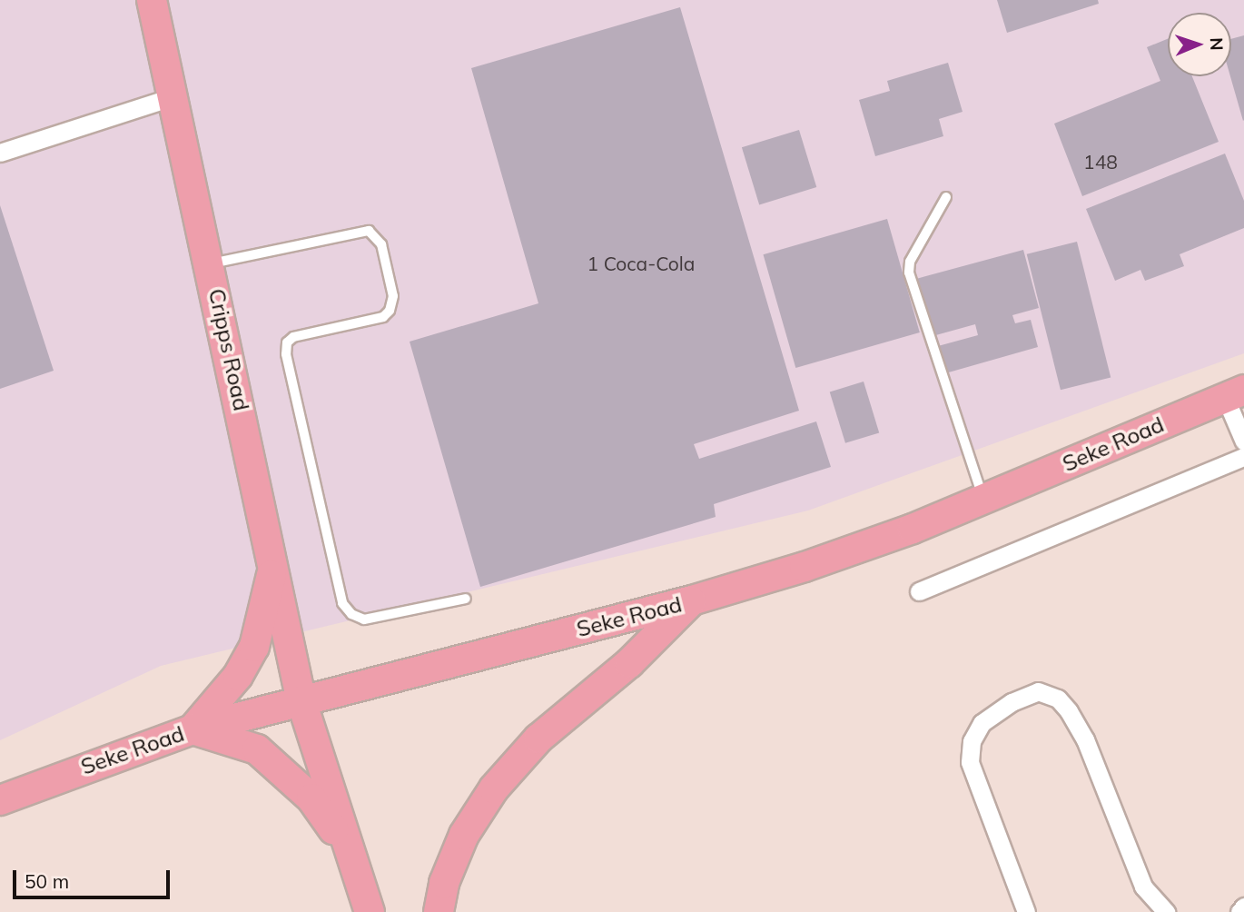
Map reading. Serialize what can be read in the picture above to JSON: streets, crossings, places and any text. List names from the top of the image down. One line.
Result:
{"streets":{"main road":["Cripps Road","Seke Road"]},"crossings":[["Cripps Road","Seke Road"]],"house_numbers":["148","1 Coca-Cola"],"scale_bar":"50 m","north":"right"}
